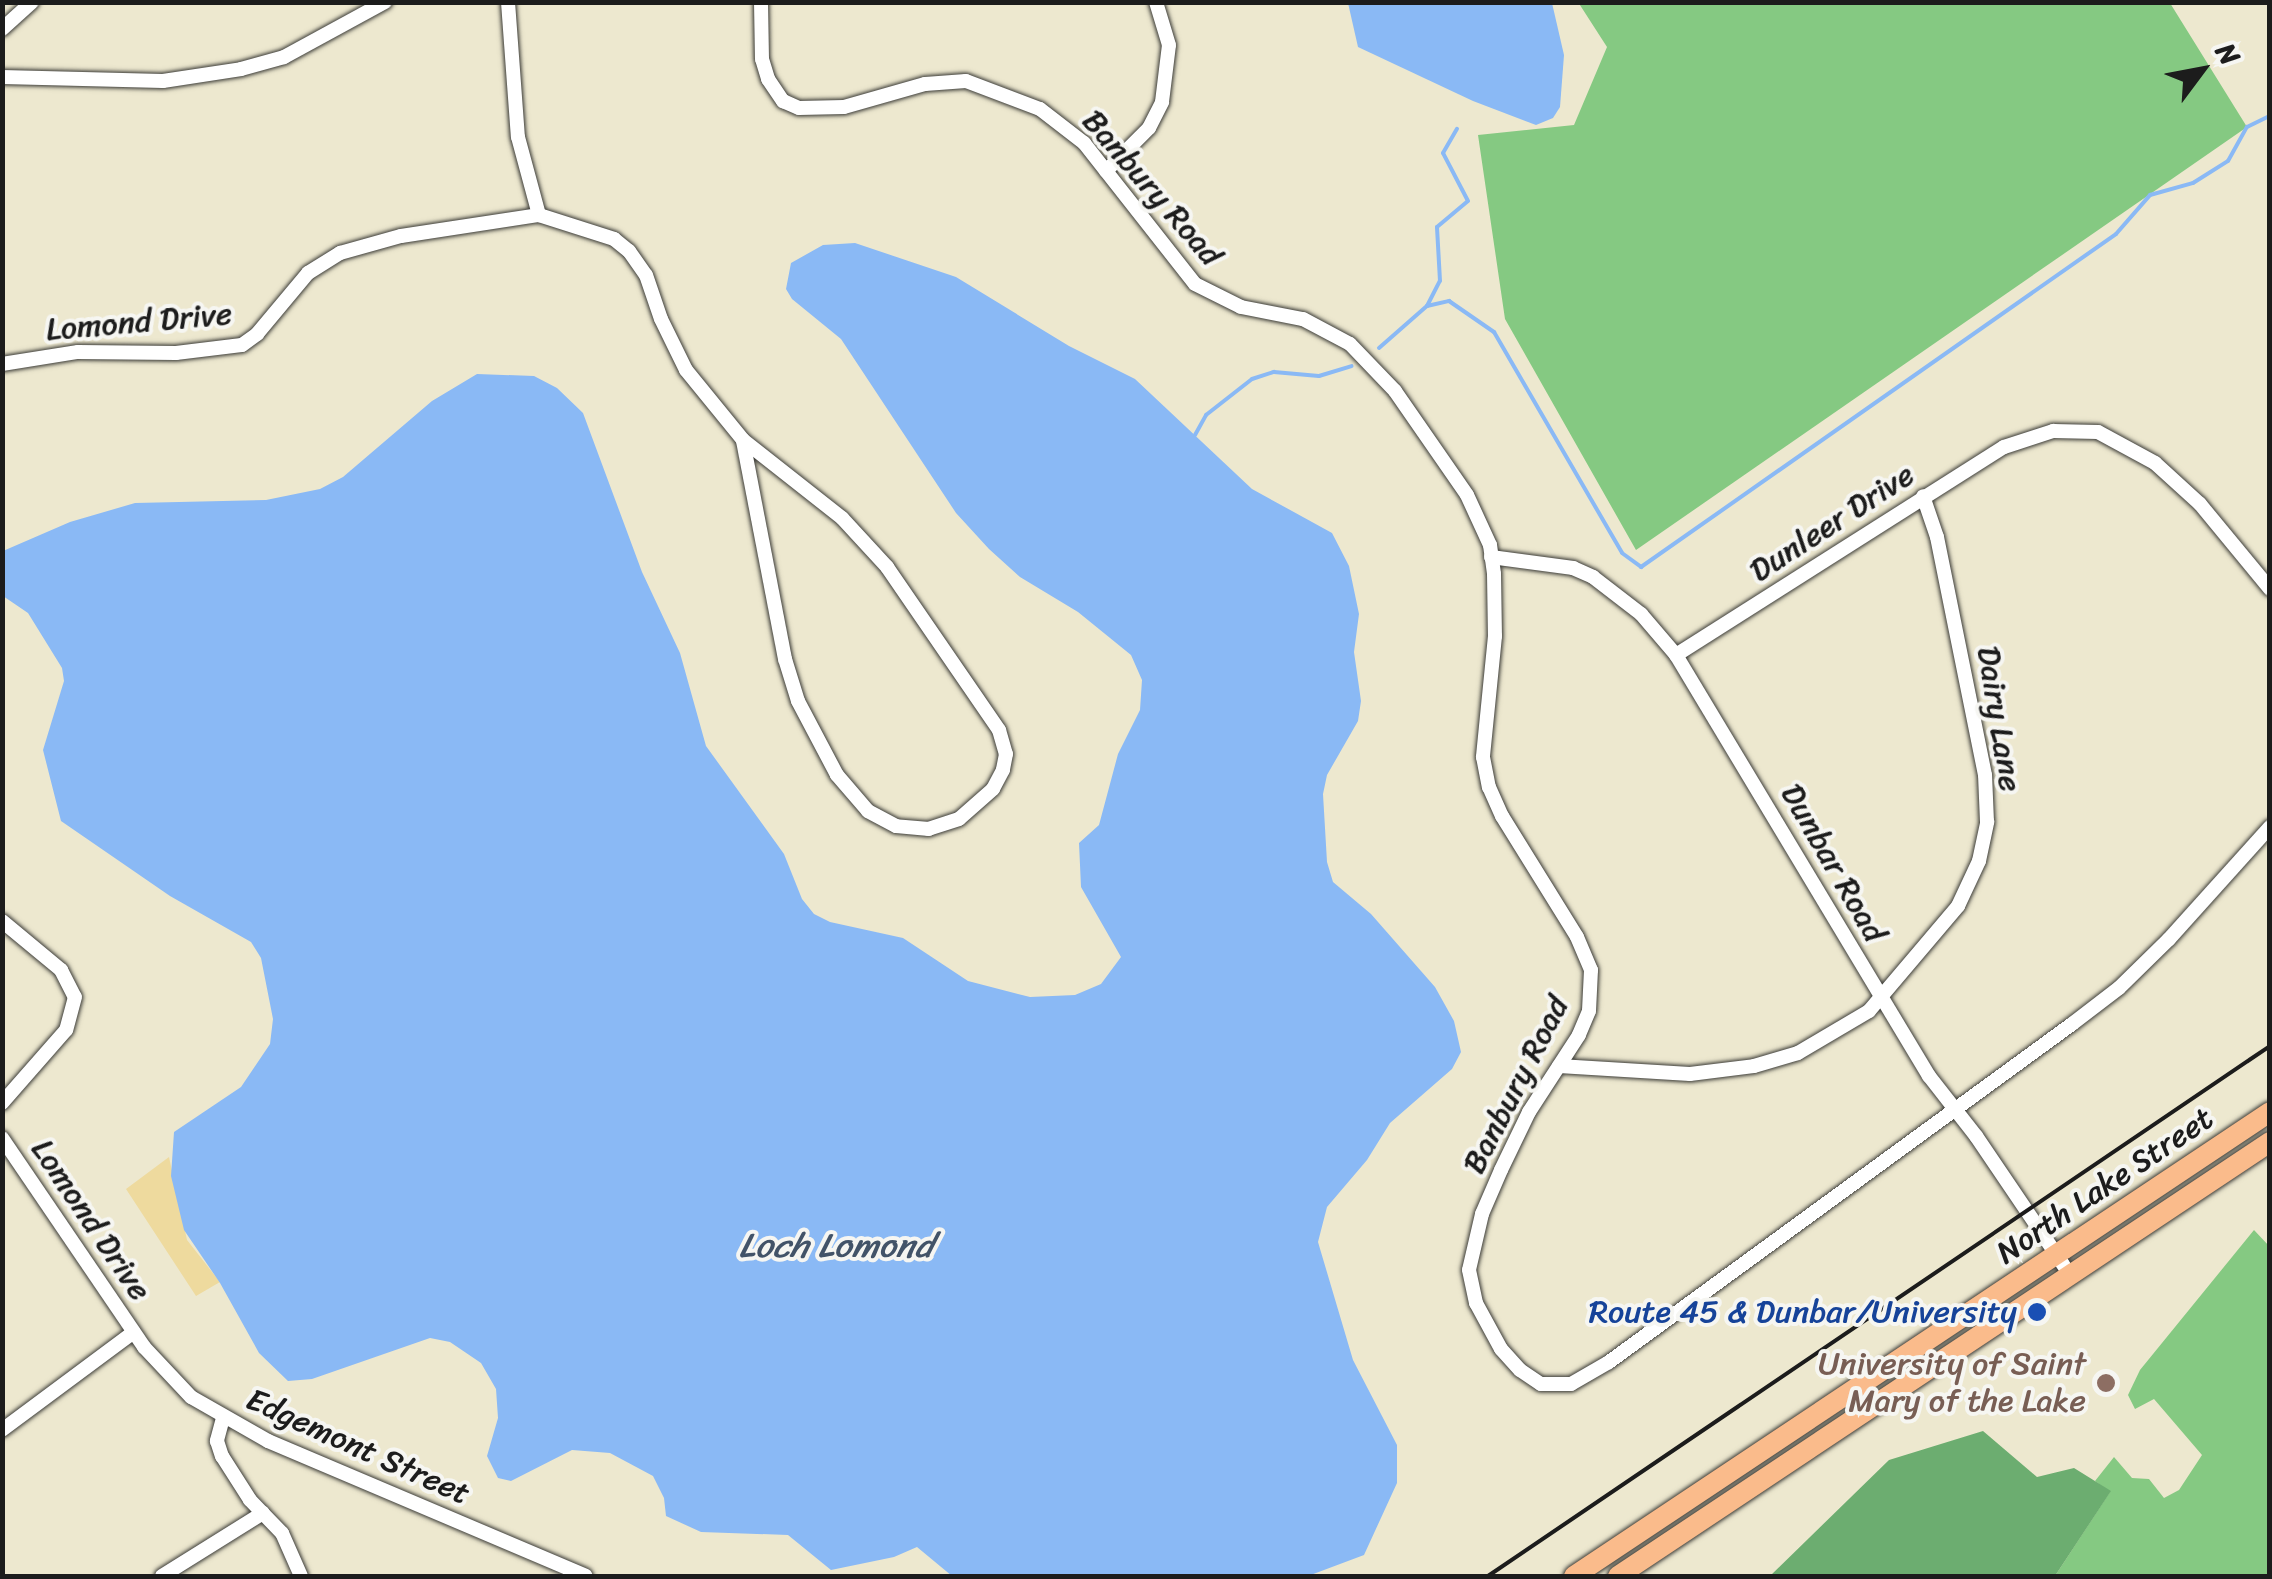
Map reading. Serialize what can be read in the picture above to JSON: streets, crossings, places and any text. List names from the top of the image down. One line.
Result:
{"streets":{"main road":["North Lake Street"],"street":["Banbury Road","Lomond Drive","Dunleer Drive","Dairy Lane","Dunbar Road","Edgemont Street"]},"crossings":[["Banbury Road","Dairy Lane"],["Banbury Road","Dunbar Road"],["Lomond Drive","Edgemont Street"],["Dunleer Drive","Dairy Lane"],["Dunleer Drive","Dunbar Road"],["Dairy Lane","Dunbar Road"],["Dunbar Road","North Lake Street"]],"water":["Loch Lomond"],"places":["Route 45 & Dunbar/University","University of Saint Mary of the Lake"],"north":"top right"}
